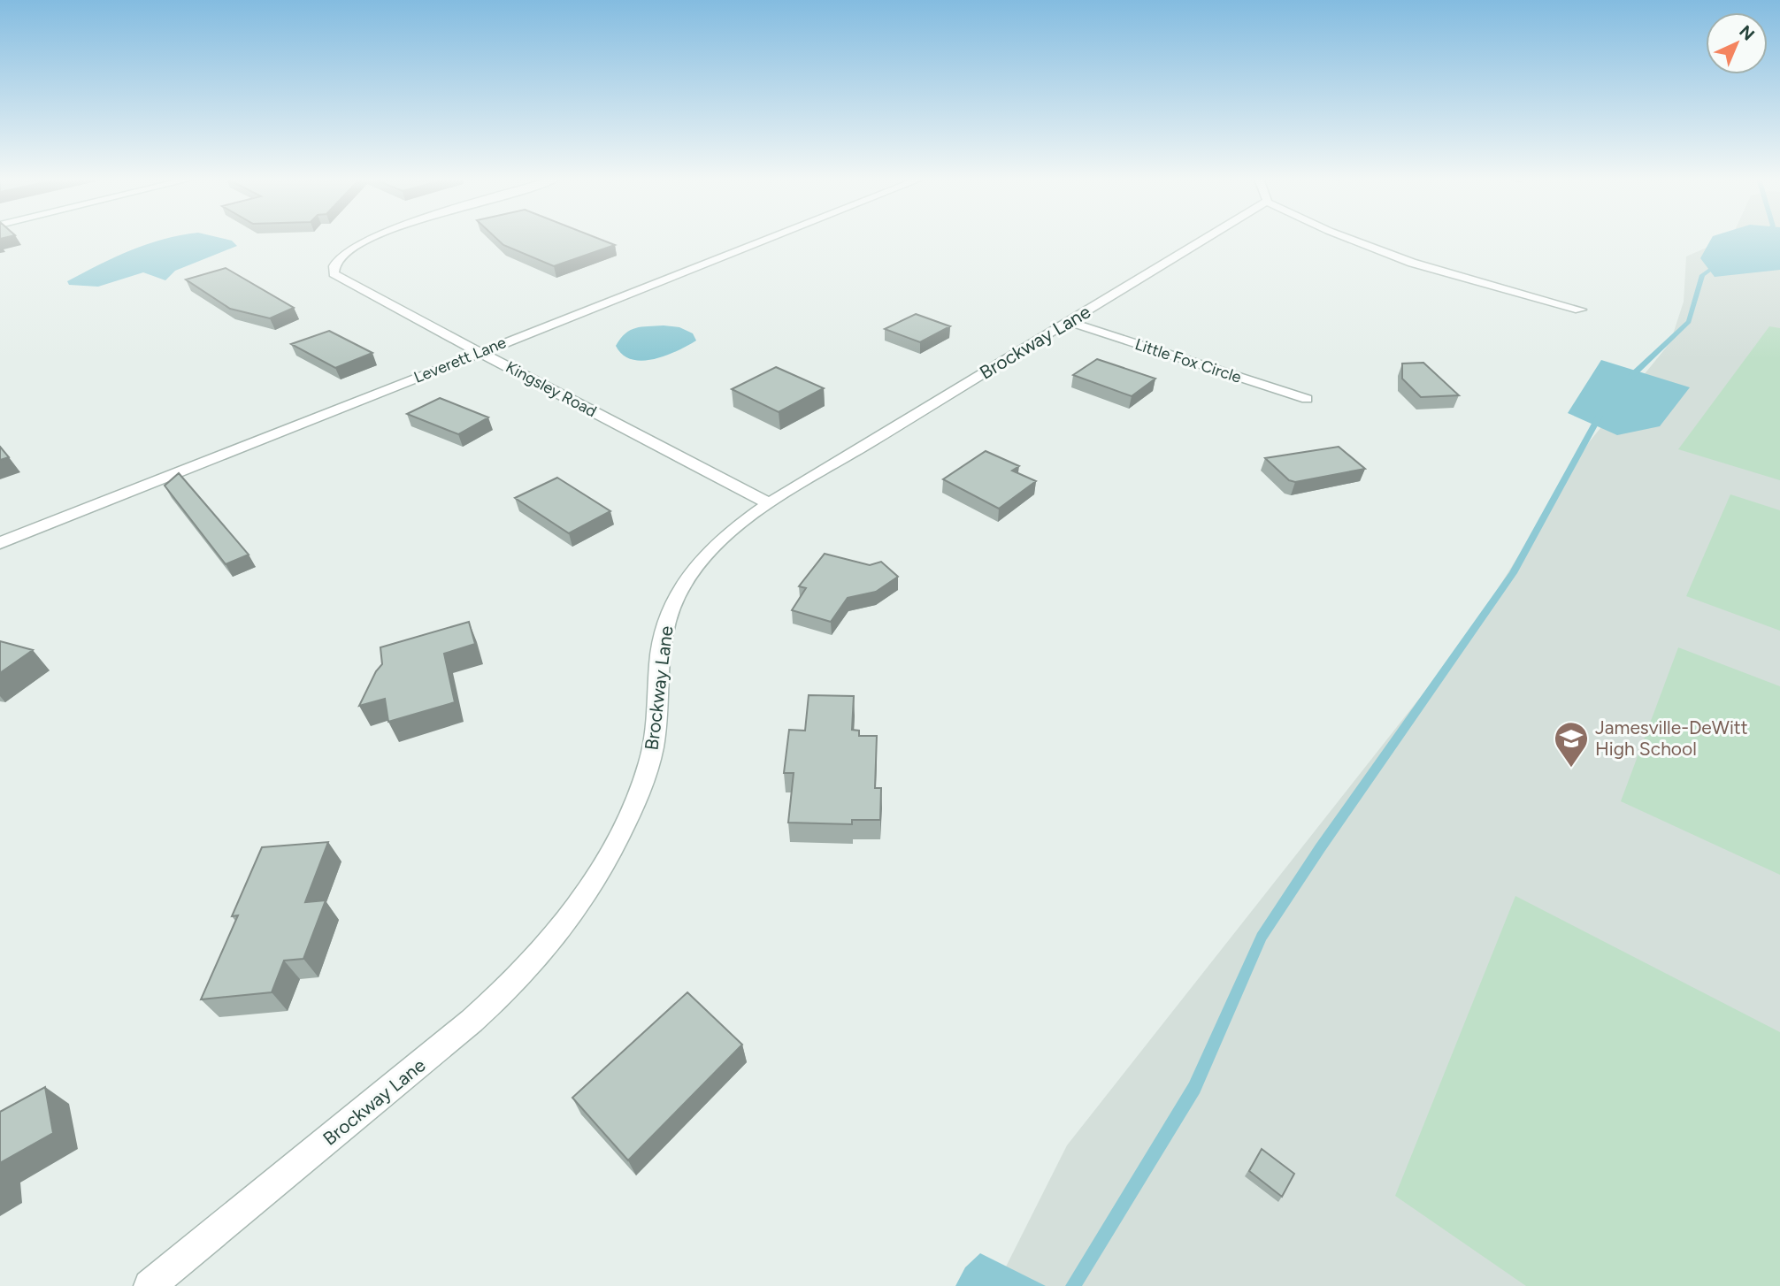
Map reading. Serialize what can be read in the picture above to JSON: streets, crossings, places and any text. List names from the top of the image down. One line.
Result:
{"streets":{"street":["Brockway Lane","Leverett Lane","Little Fox Circle","Kingsley Road"]},"crossings":[["Brockway Lane","Little Fox Circle"],["Brockway Lane","Kingsley Road"],["Leverett Lane","Kingsley Road"]],"places":{"school or university":["Jamesville-DeWitt High School"]},"north":"top right"}
